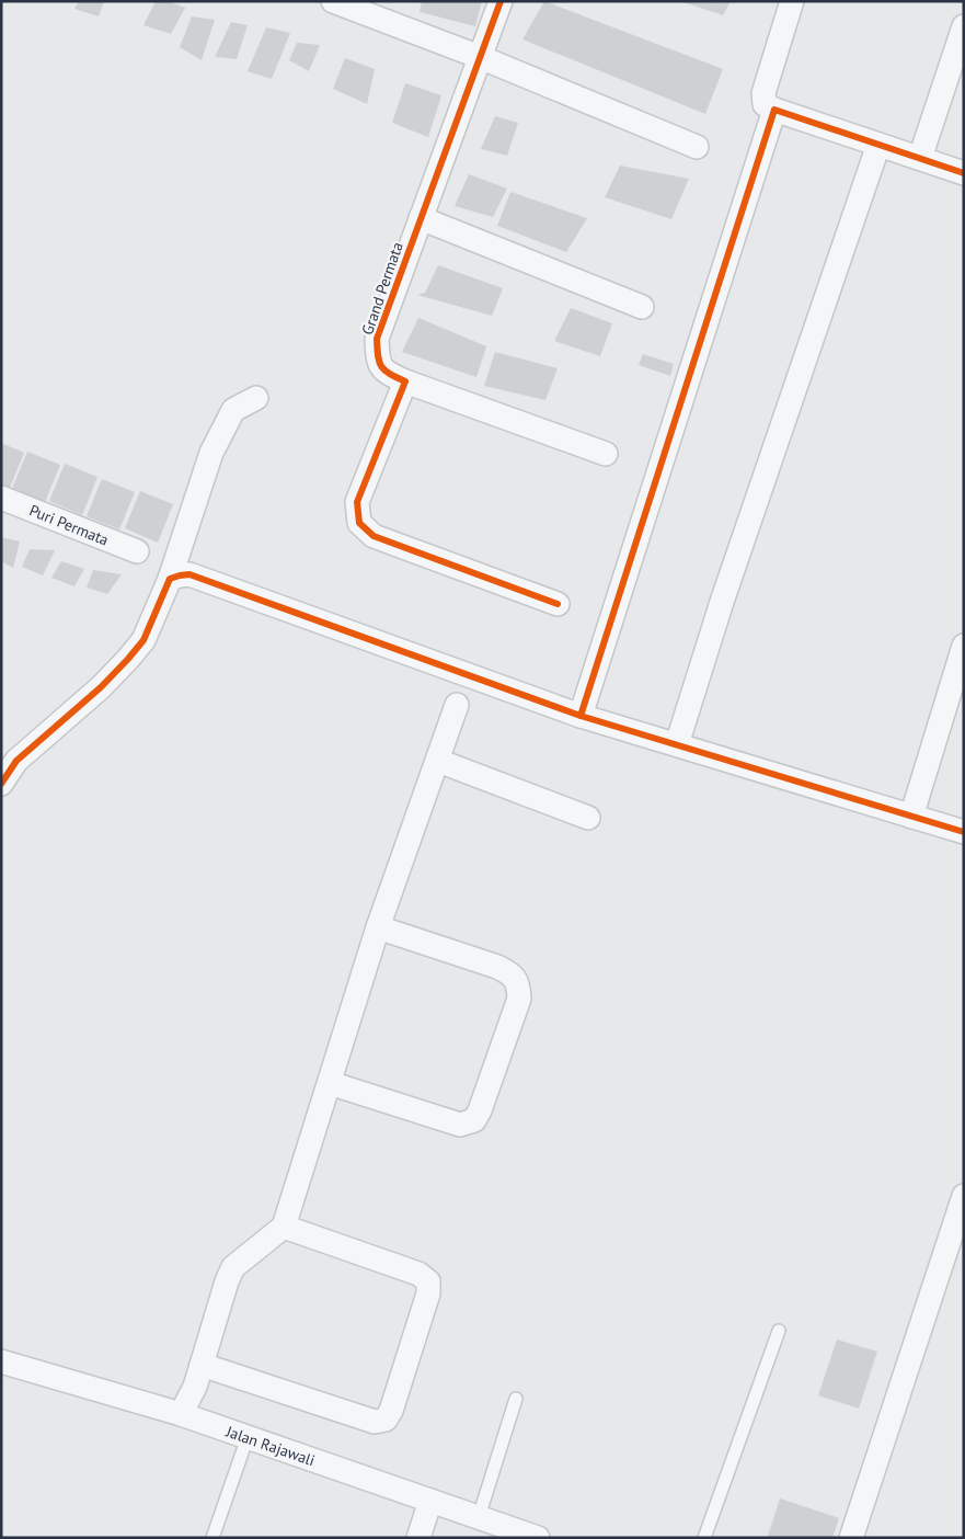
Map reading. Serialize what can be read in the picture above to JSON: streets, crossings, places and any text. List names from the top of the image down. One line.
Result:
{"streets":{"street":["Grand Permata","Puri Permata","Jalan Rajawali"]}}
